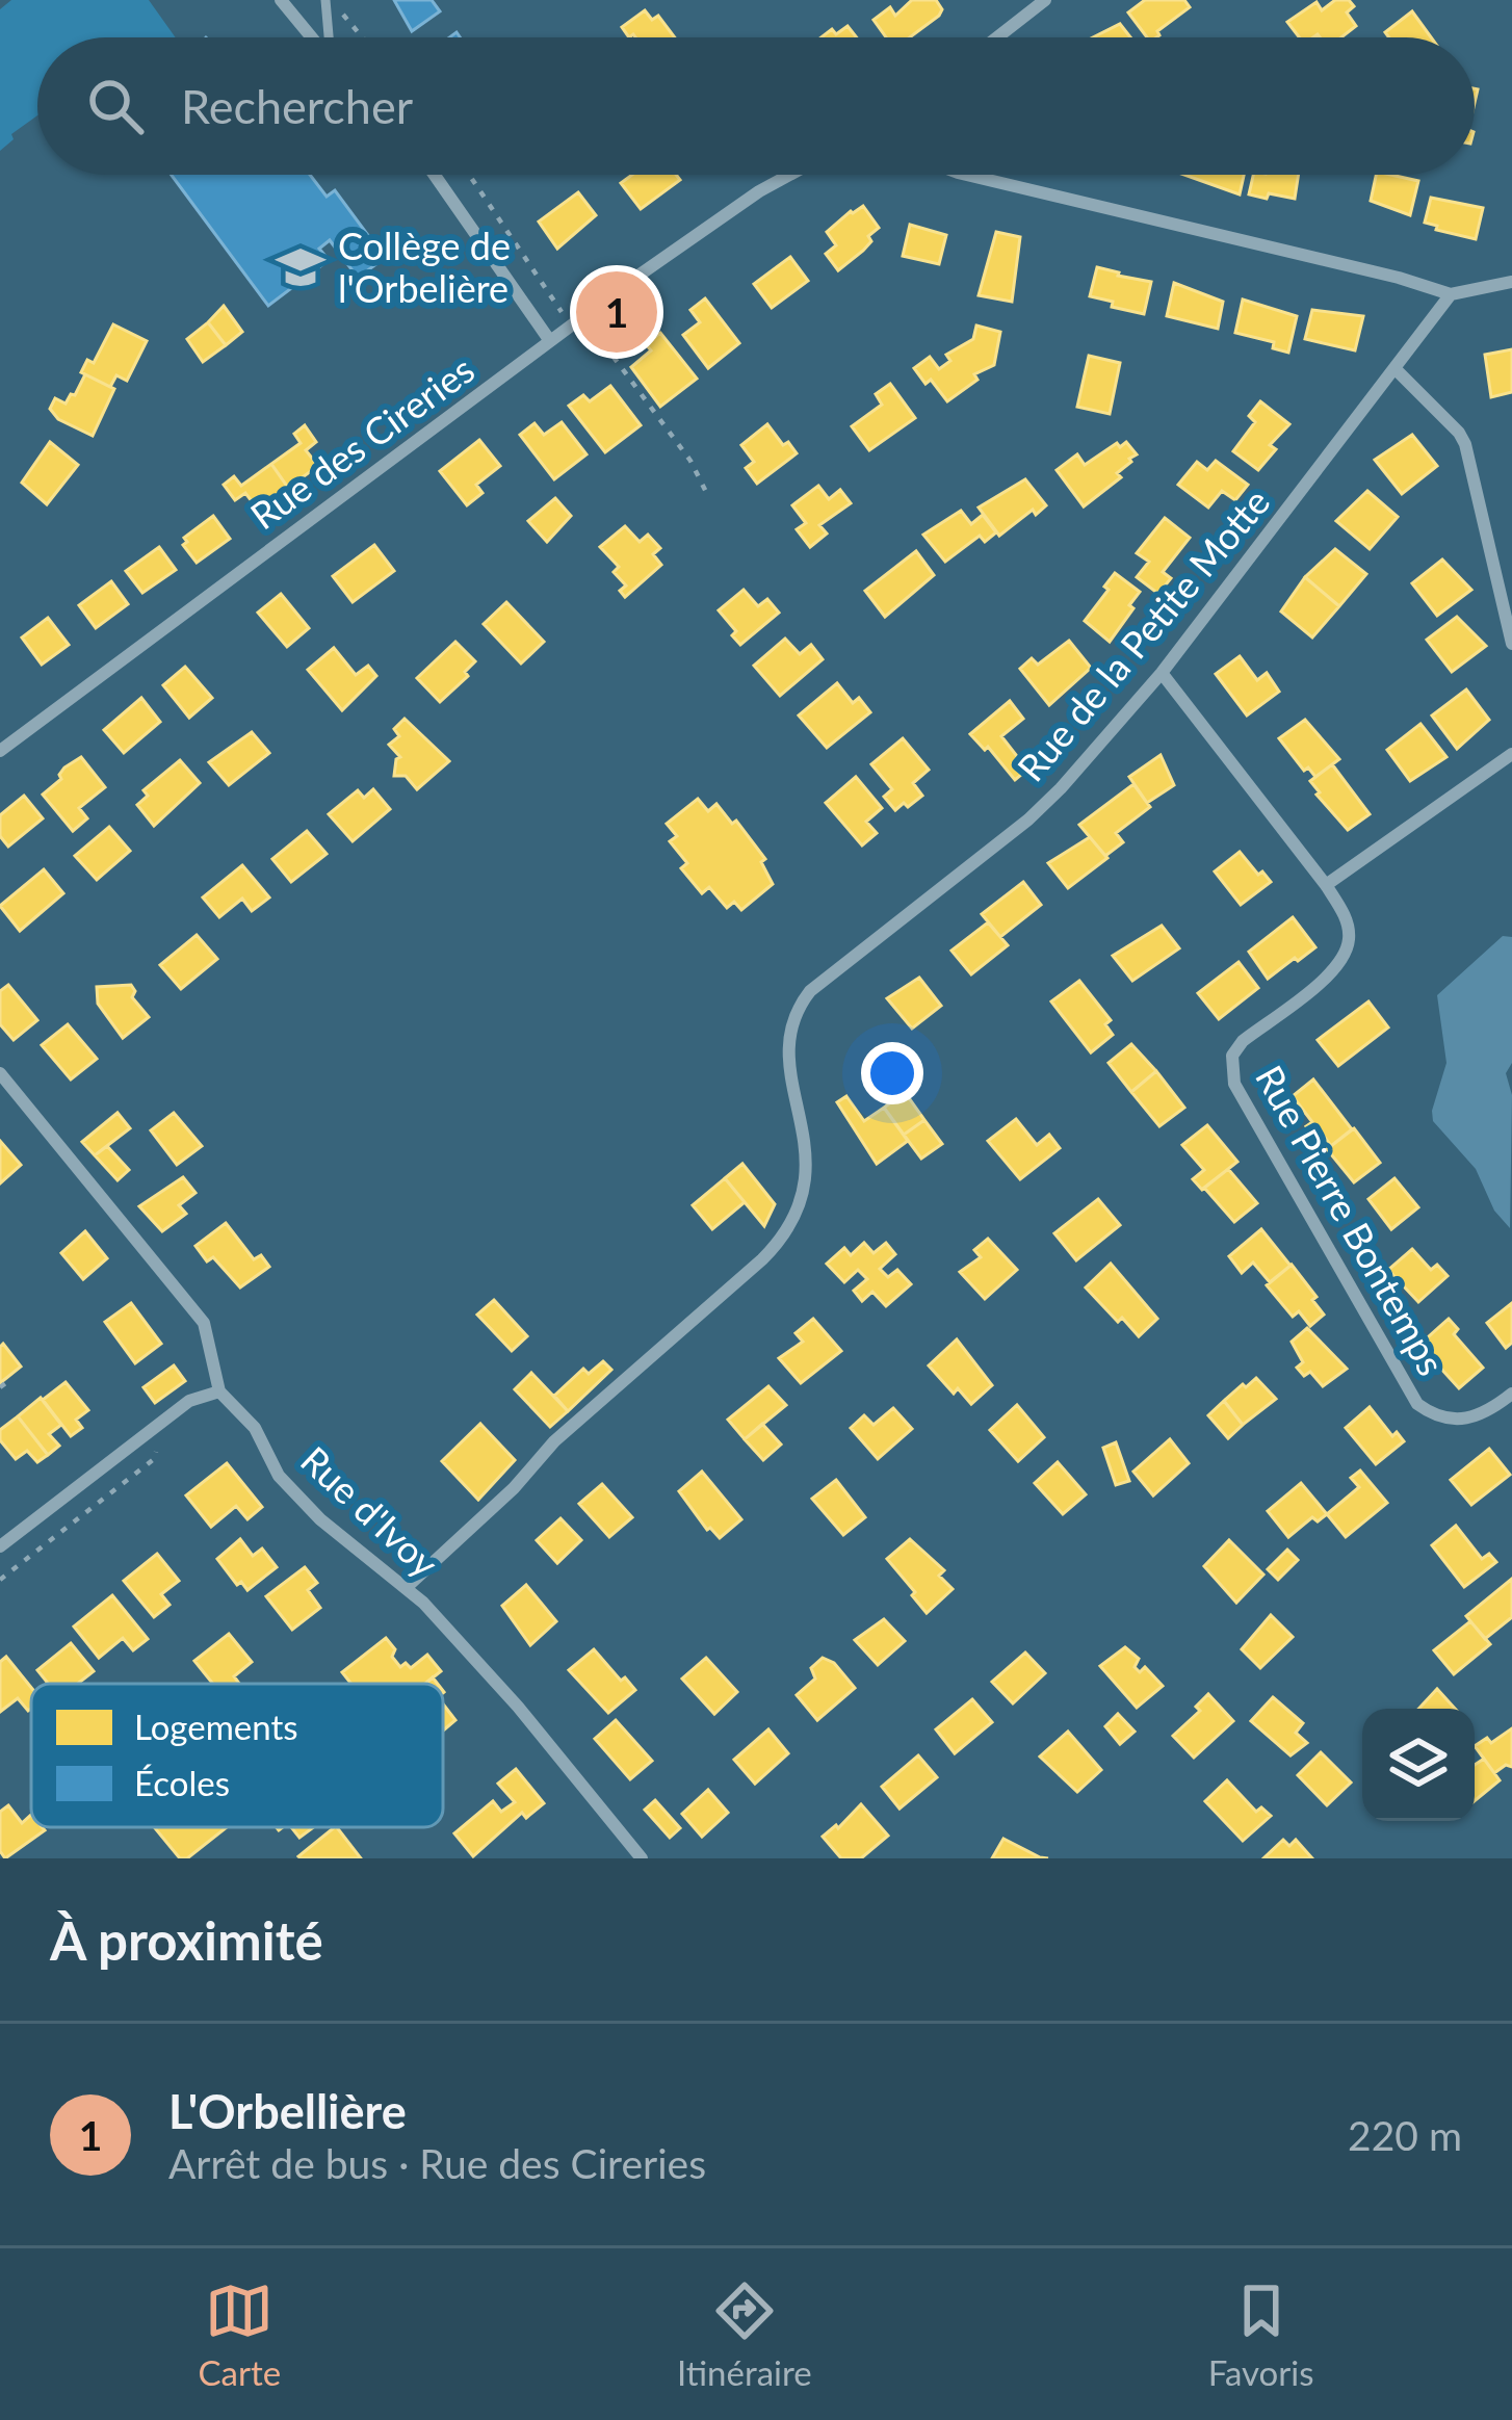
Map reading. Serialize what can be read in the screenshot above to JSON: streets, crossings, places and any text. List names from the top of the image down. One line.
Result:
{"streets":{"street":["Rue des Cireries","Rue de la Petite Motte","Rue Pierre Bontemps","Rue d'Ivoy"]},"crossings":[["Rue de la Petite Motte","Rue Pierre Bontemps"],["Rue de la Petite Motte","Rue d'Ivoy"]],"places":{"school or university":["Collège de l'Orbelière"]},"legend":["Logements","Écoles"],"page":{"search":"Rechercher","pins":"1","heading":"À proximité","list":[{"mark":"1","name":"L'Orbellière","note":"Arrêt de bus · Rue des Cireries","value":"220 m"}],"nav":["Carte","Itinéraire","Favoris"]}}
